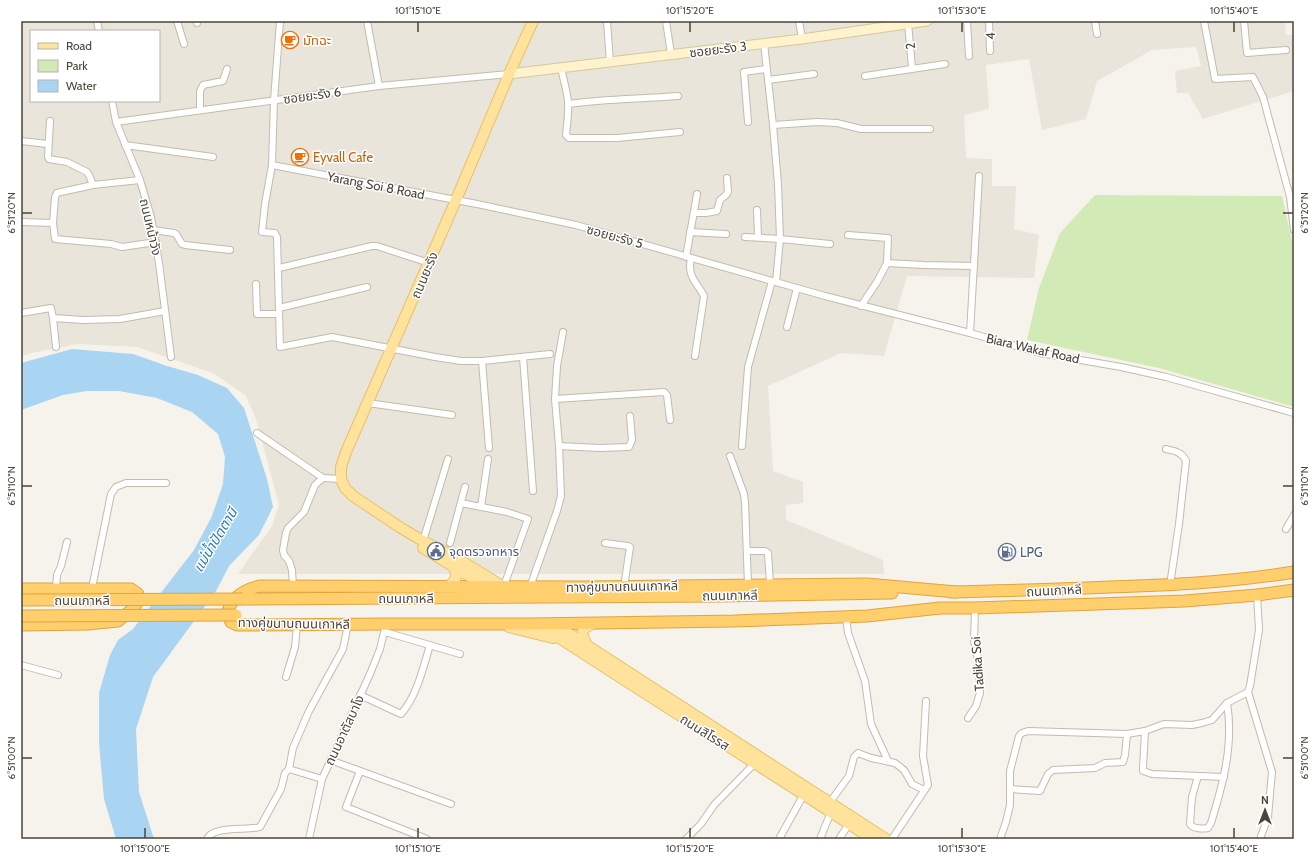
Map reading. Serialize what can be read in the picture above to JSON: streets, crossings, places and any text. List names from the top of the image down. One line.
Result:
{"streets":{"highway":["ทางคู่ขนานถนนเกาหลี","ถนนเกาหลี"],"main road":["ถนนยะรัง","ถนนสิโรรส"],"street":["4","2","ซอยยะรัง 3","ซอยยะรัง 6","Yarang Soi 8 Road","ถนนหน้าวัง","ซอยยะรัง 5","Biara Wakaf Road","Tadika Soi","ถนนอาตัสบาโง"]},"crossings":[["2","ซอยยะรัง 3"],["ซอยยะรัง 3","ซอยยะรัง 6"],["ซอยยะรัง 3","ถนนยะรัง"],["ซอยยะรัง 6","ถนนหน้าวัง"],["ซอยยะรัง 6","ถนนยะรัง"],["Yarang Soi 8 Road","ซอยยะรัง 5"],["Yarang Soi 8 Road","ถนนยะรัง"],["ซอยยะรัง 5","ถนนยะรัง"],["ซอยยะรัง 5","Biara Wakaf Road"],["ทางคู่ขนานถนนเกาหลี","ถนนเกาหลี"],["ทางคู่ขนานถนนเกาหลี","ถนนอาตัสบาโง"],["ทางคู่ขนานถนนเกาหลี","ถนนสิโรรส"],["ถนนเกาหลี","Tadika Soi"]],"water":["แม่น้ำปัตตานี"],"places":{"cafe":["มัทฉะ","Eyvall Cafe"],"public building":["จุดตรวจทหาร"],"fuel station":["LPG"]},"legend":["Road","Park","Water"],"north":"top","coordinates":["101°15'10\"E","101°15'20\"E","101°15'30\"E","101°15'40\"E","6°51'20\"N","6°51'10\"N","6°51'00\"N","101°15'00\"E"]}
